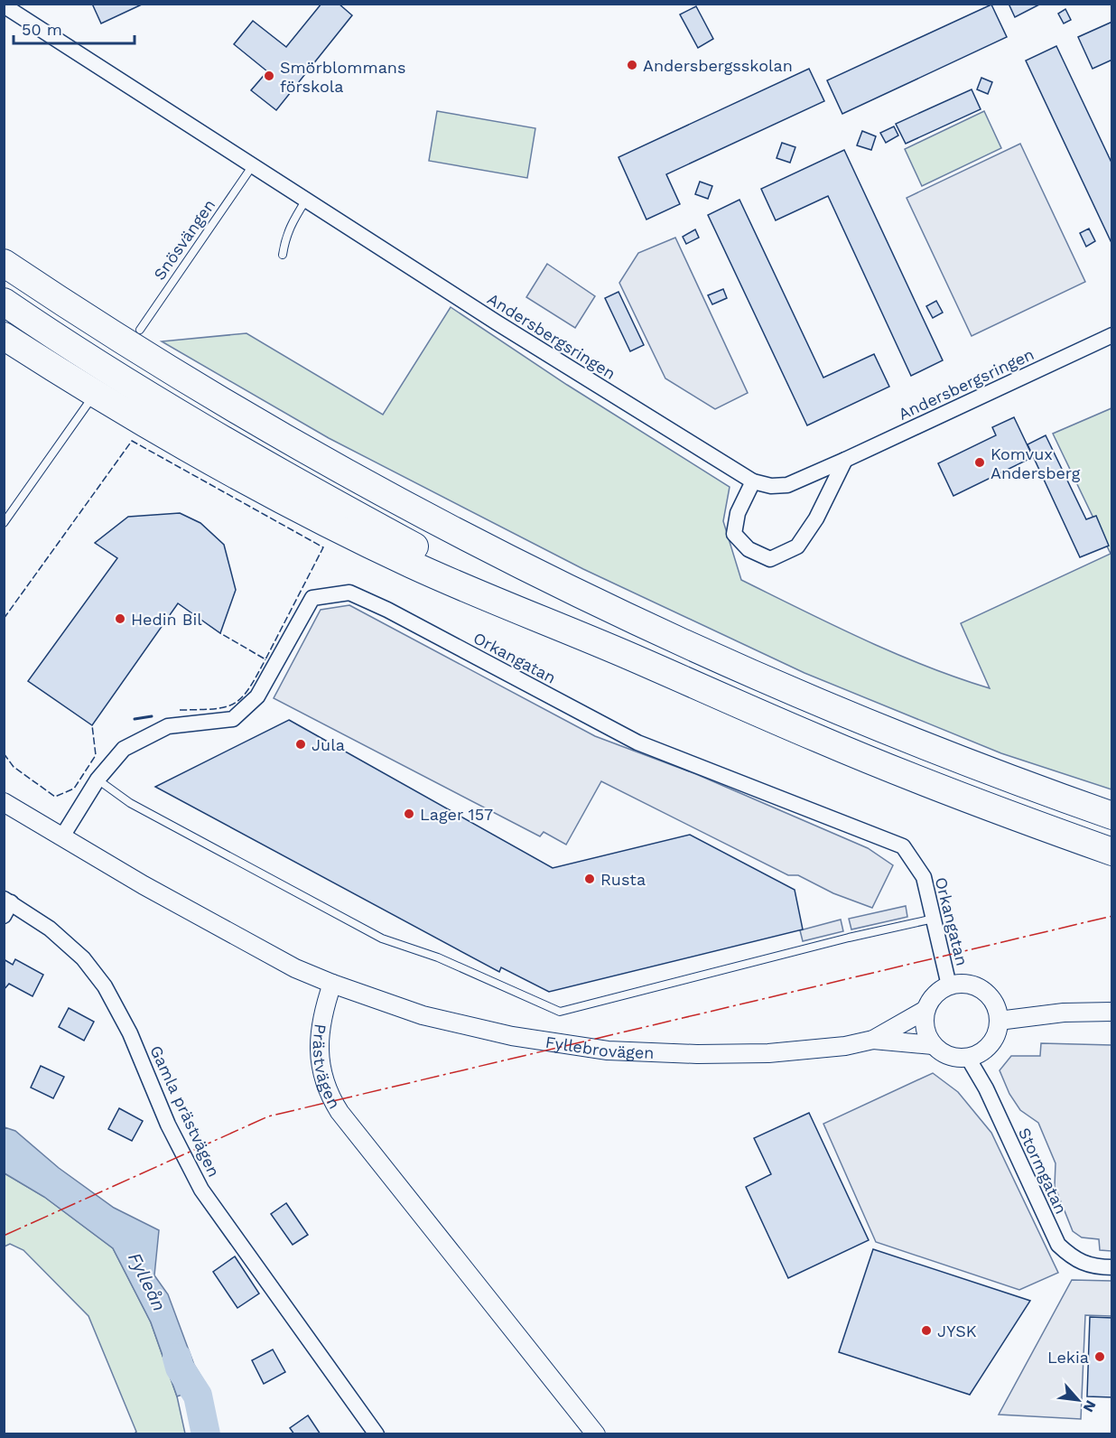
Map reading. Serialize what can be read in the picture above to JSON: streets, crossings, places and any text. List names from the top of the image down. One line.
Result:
{"streets":{"street":["Andersbergsringen","Orkangatan","Fyllebrovägen","Prästvägen","Gamla prästvägen","Stormgatan"],"lane":["Snösvängen"]},"crossings":[["Snösvängen","Andersbergsringen"],["Orkangatan","Fyllebrovägen"],["Orkangatan","Stormgatan"],["Fyllebrovägen","Prästvägen"],["Fyllebrovägen","Stormgatan"]],"water":["Fylleån"],"places":["Andersbergsskolan","Smörblommans förskola","Komvux Andersberg","Hedin Bil","Jula","Lager 157","Rusta","JYSK","Lekia"],"scale_bar":"50 m","north":"bottom right"}
